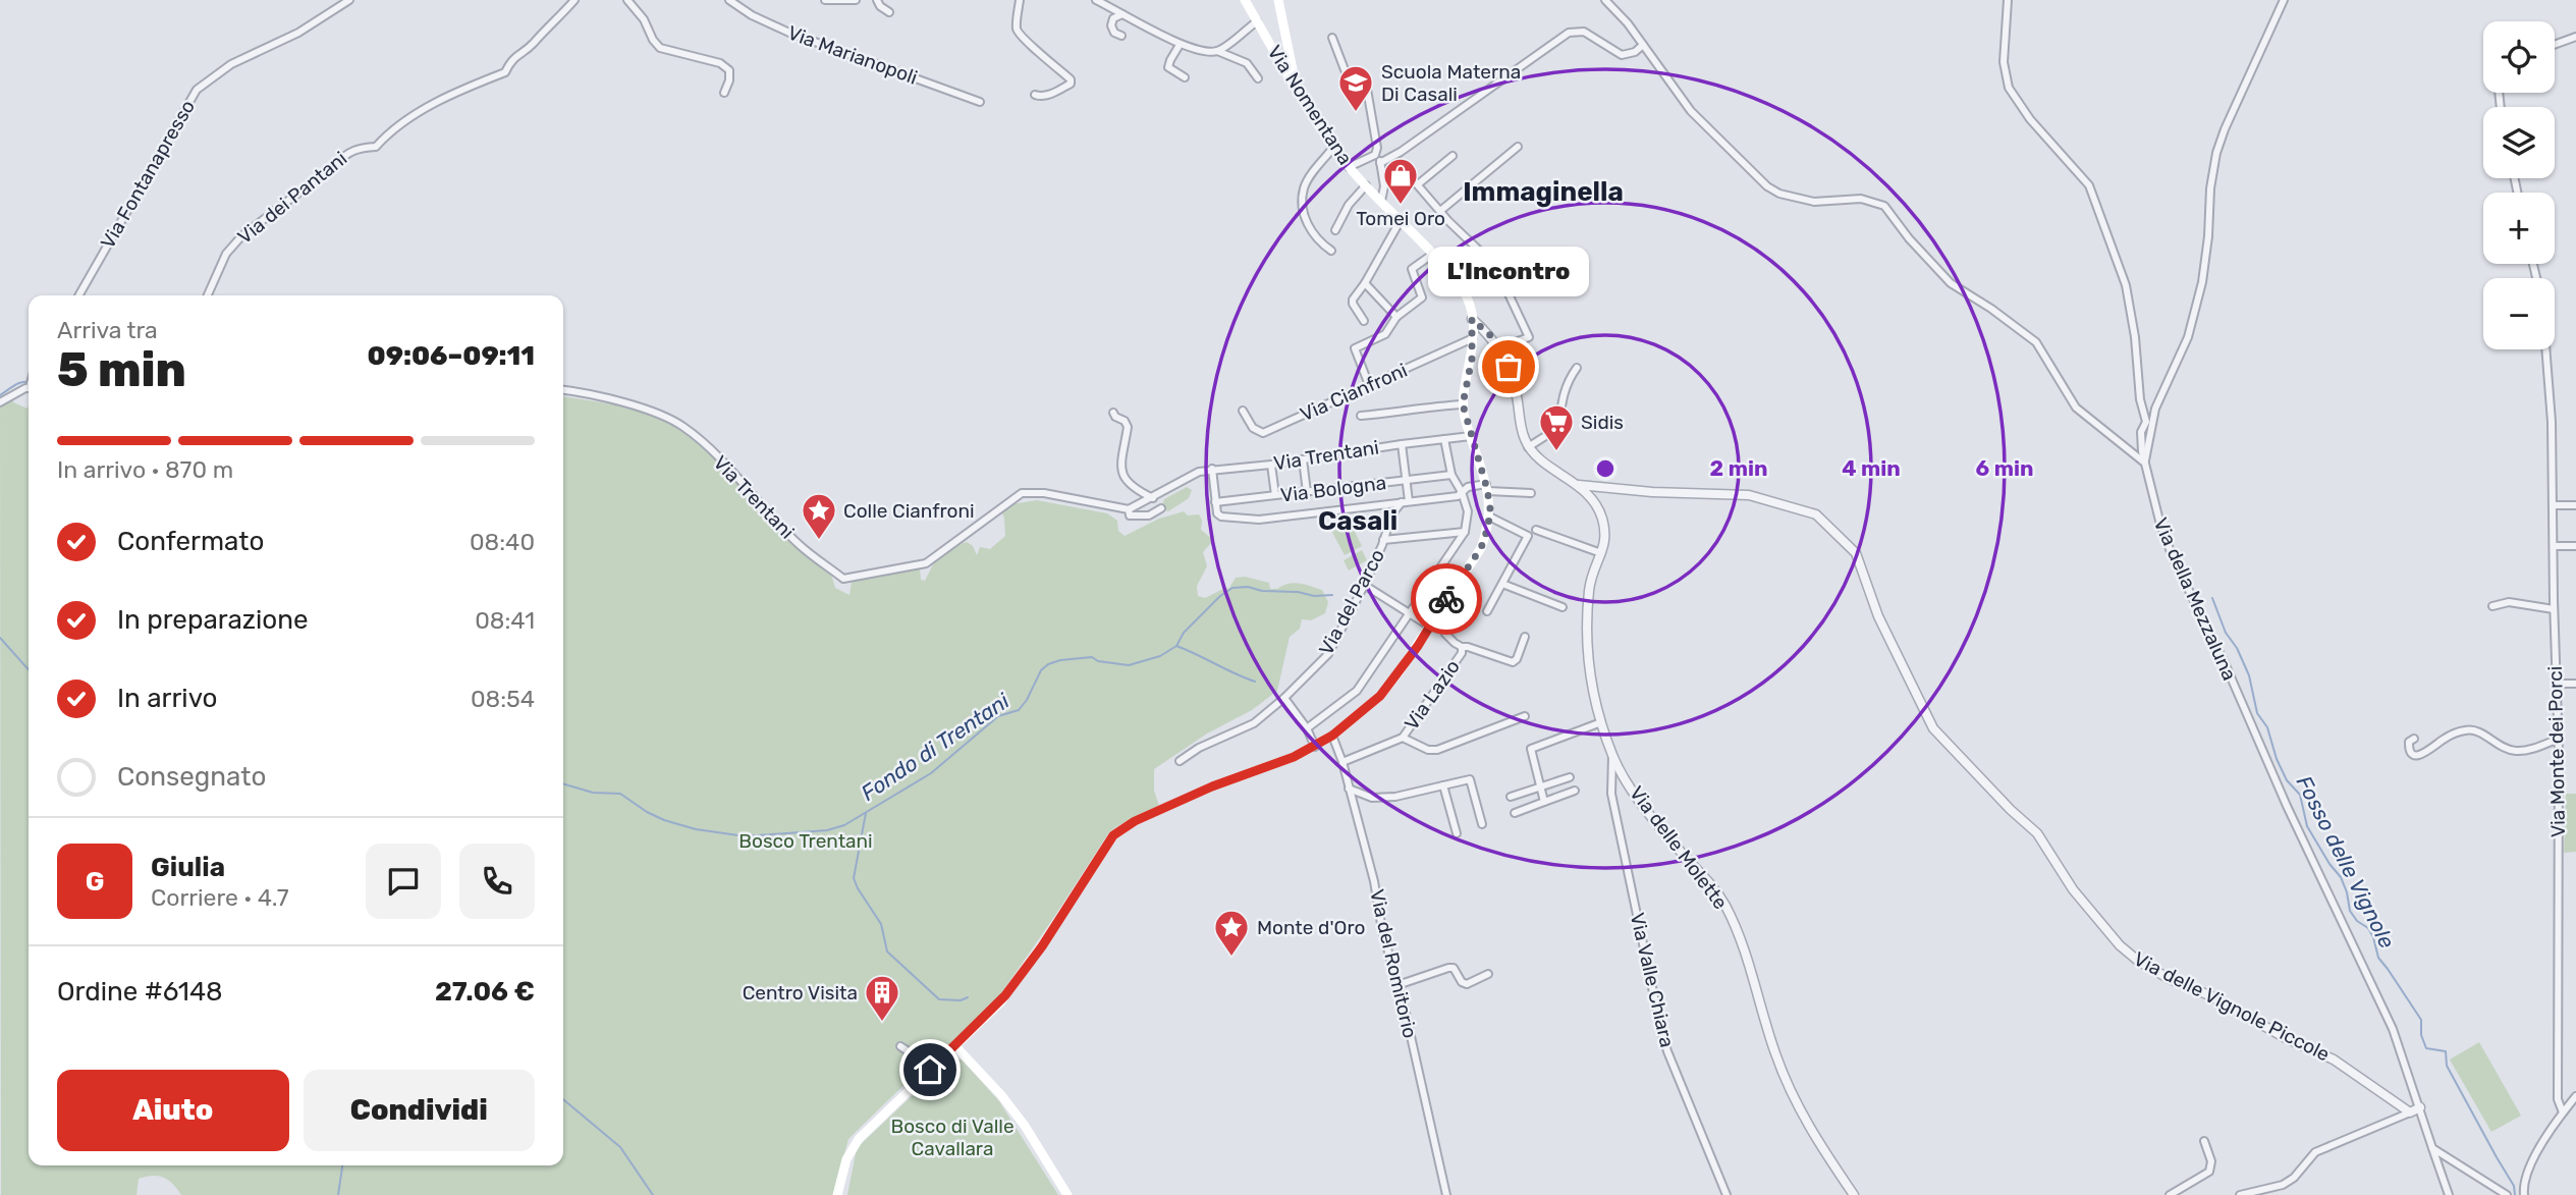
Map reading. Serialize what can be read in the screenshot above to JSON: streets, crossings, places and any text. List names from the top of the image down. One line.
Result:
{"streets":{"main road":["Via Nomentana"],"street":["Via Marianopoli","Via Fontanapresso","Via dei Pantani","Via Cianfroni","Via Trentani","Via Bologna","Via della Mezzaluna","Via del Parco","Via Lazio","Via Monte dei Porci","Via delle Molette","Via del Romitorio","Via Valle Chiara","Via delle Vignole Piccole"]},"crossings":[["Via Nomentana","Via Cianfroni"],["Via Nomentana","Via Trentani"],["Via Nomentana","Via Lazio"],["Via Nomentana","Via del Romitorio"],["Via Lazio","Via del Romitorio"],["Via delle Molette","Via Valle Chiara"],["Via delle Molette","Via delle Vignole Piccole"]],"districts":["Immaginella","Casali"],"water":["Fondo di Trentani","Fosso delle Vignole"],"parks":["Bosco Trentani","Bosco di Valle Cavallara"],"places":{"school or university":["Scuola Materna Di Casali"],"shop":["Tomei Oro"],"other":["L'Incontro"],"supermarket":["Sidis"],"place":["Colle Cianfroni","Monte d'Oro"],"building":["Centro Visita"]},"page":{"map_buttons":["+","−"],"bubble":"L'Incontro","heading":["5 min","Arriva tra","09:06–09:11"],"panel":["Giulia","Corriere · 4.7","Ordine #6148","27.06 €"],"bar":"In arrivo · 870 m","list":[["Confermato","08:40"],["In preparazione","08:41"],["In arrivo","08:54"],"Consegnato"],"round":"G","buttons":["Aiuto","Condividi"]},"rings":["2 min","4 min","6 min"]}
